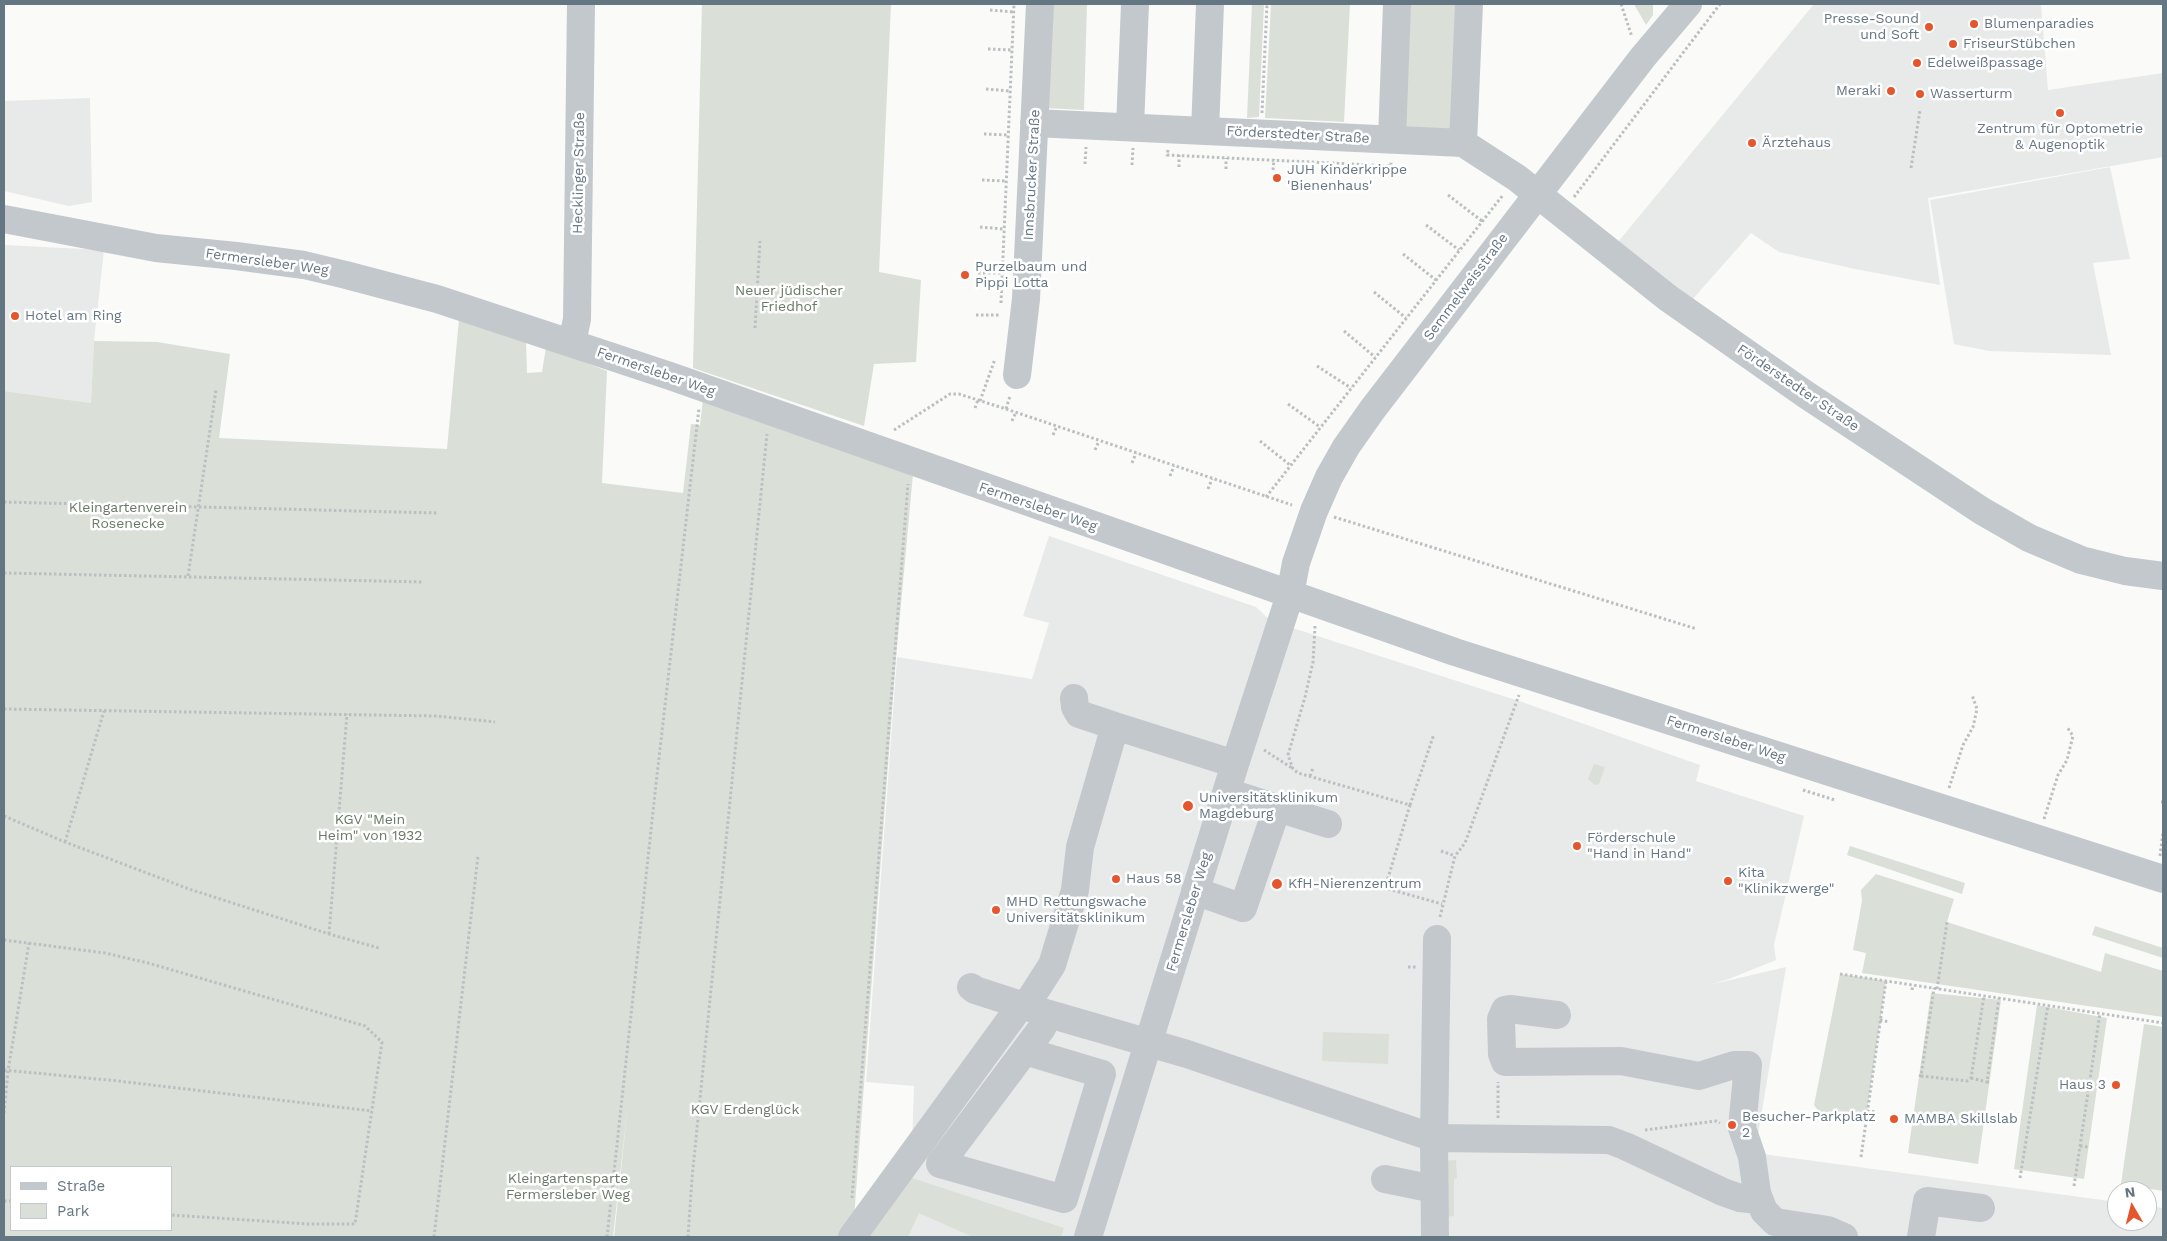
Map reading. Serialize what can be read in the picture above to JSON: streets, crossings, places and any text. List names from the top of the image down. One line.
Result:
{"streets":{"street":["Förderstedter Straße","Hecklinger Straße","Innsbrucker Straße","Fermersleber Weg","Semmelweisstraße"]},"crossings":[["Förderstedter Straße","Innsbrucker Straße"],["Förderstedter Straße","Semmelweisstraße"],["Hecklinger Straße","Fermersleber Weg"],["Fermersleber Weg","Semmelweisstraße"]],"parks":["Neuer jüdischer Friedhof","Kleingartenverein Rosenecke","KGV \"Mein Heim\" von 1932","KGV Erdenglück","Kleingartensparte Fermersleber Weg"],"places":["Blumenparadies","Presse-Sound und Soft","FriseurStübchen","Edelweißpassage","Meraki","Wasserturm","Zentrum für Optometrie & Augenoptik","Ärztehaus","JUH Kinderkrippe 'Bienenhaus'","Purzelbaum und Pippi Lotta","Hotel am Ring","Universitätsklinikum Magdeburg","Förderschule \"Hand in Hand\"","Haus 58","Kita \"Klinikzwerge\"","KfH-Nierenzentrum","MHD Rettungswache Universitätsklinikum","Haus 3","MAMBA Skillslab","Besucher-Parkplatz 2"],"legend":["Straße","Park"],"north":"top"}
